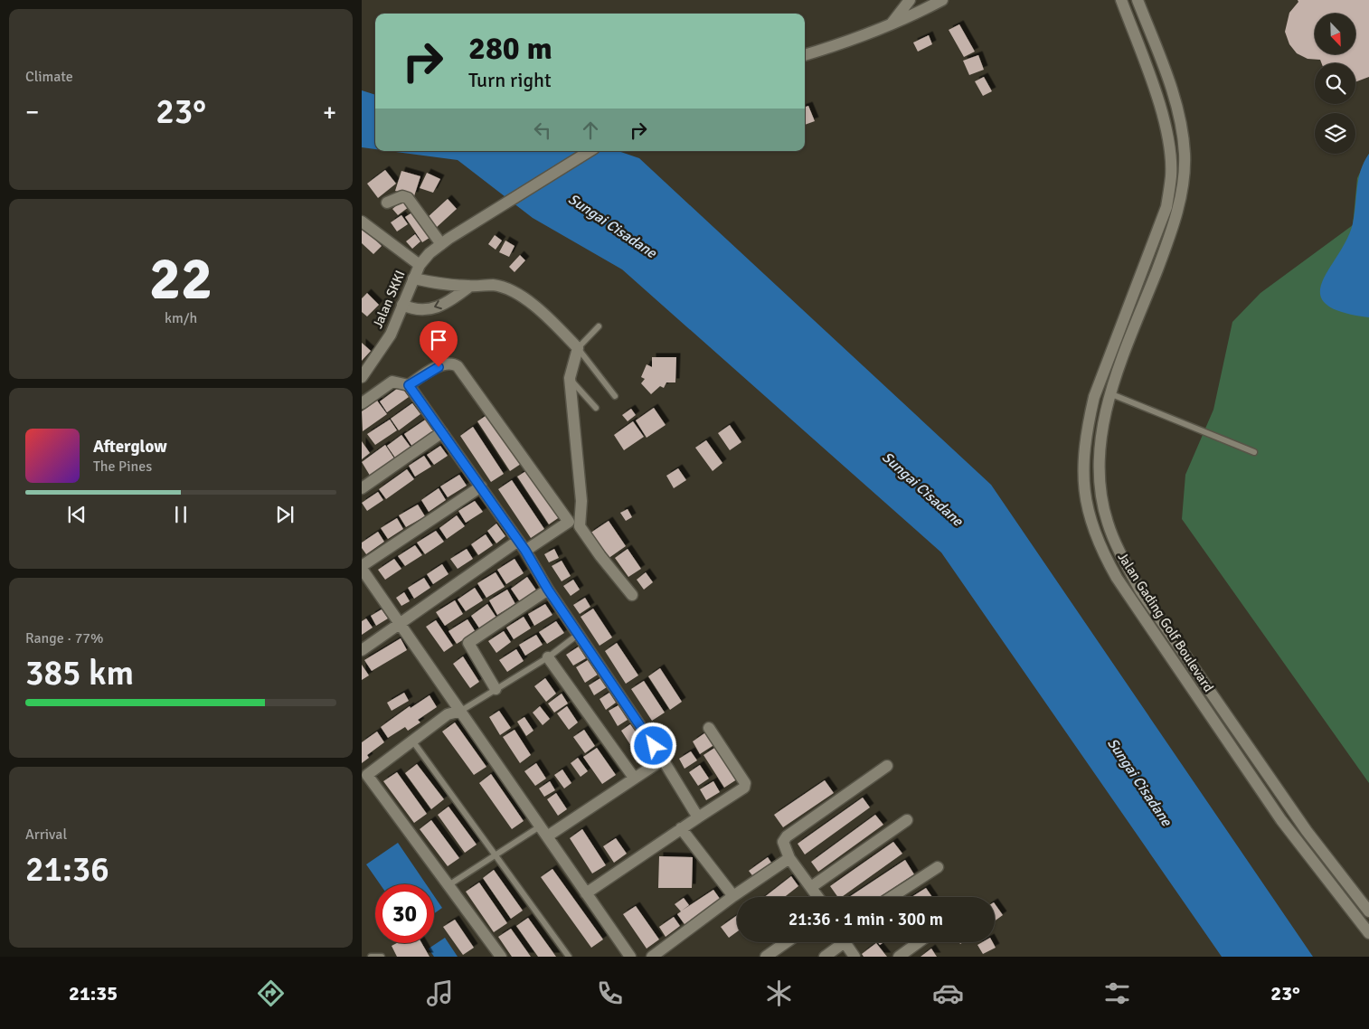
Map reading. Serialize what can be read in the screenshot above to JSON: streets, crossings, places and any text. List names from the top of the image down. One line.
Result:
{"streets":{"street":["Jalan SKKI","Jalan Gading Golf Boulevard"]},"water":["Sungai Cisadane"],"north":"bottom right","page":{"tile":["Climate",["22","km/h"],["Range · 77%","385 km"],["Arrival","21:36"]],"turn":["280 m","Turn right"],"heat":["−","23°","+"],"song":["Afterglow","The Pines"],"limit":"30","trip":"21:36 · 1 min · 300 m","tabs":["21:35","23°"]}}
